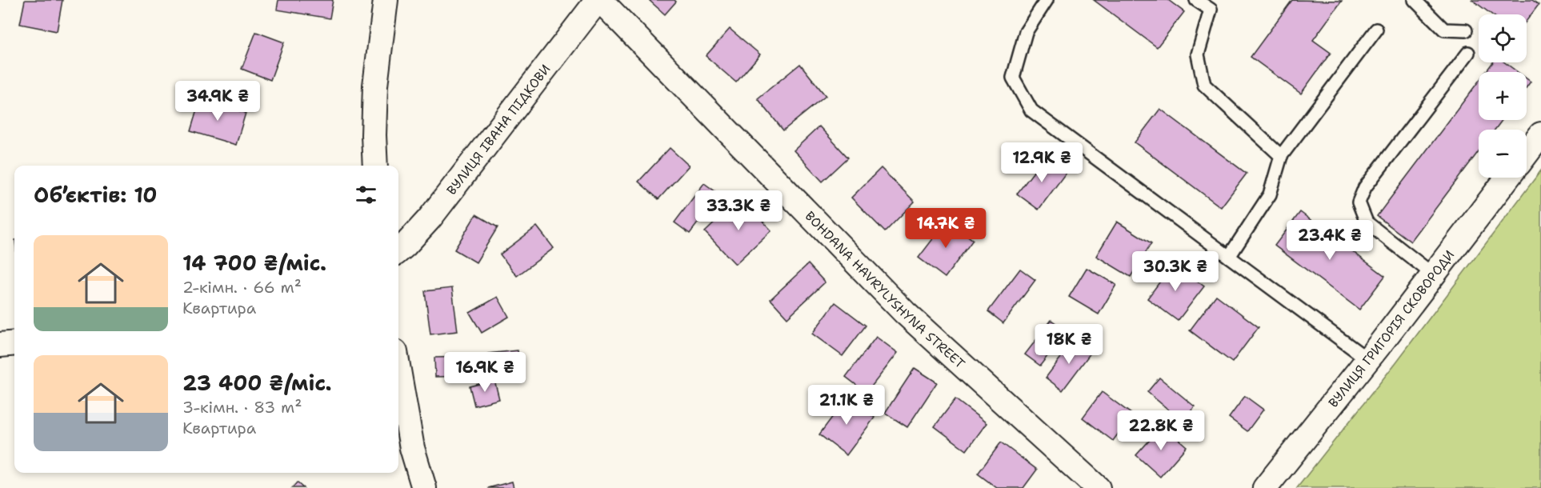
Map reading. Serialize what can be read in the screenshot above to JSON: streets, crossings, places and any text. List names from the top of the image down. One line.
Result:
{"streets":{"street":["ВУЛИЦЯ ІВАНА ПІДКОВИ","BOHDANA HAVRYLYSHYNA STREET","ВУЛИЦЯ ГРИГОРІЯ СКОВОРОДИ"]},"crossings":[["ВУЛИЦЯ ІВАНА ПІДКОВИ","BOHDANA HAVRYLYSHYNA STREET"]],"page":{"map_buttons":["+","−"],"price":["34.9K ₴","12.9K ₴","33.3K ₴","14.7K ₴","23.4K ₴","30.3K ₴","18K ₴","16.9K ₴","21.1K ₴","22.8K ₴"],"heading":"Об’єктів: 10","list":[{"name":"14 700 ₴/міс.","note":"2-кімн. · 66 m² · Квартира"},{"name":"23 400 ₴/міс.","note":"3-кімн. · 83 m² · Квартира"}]}}
